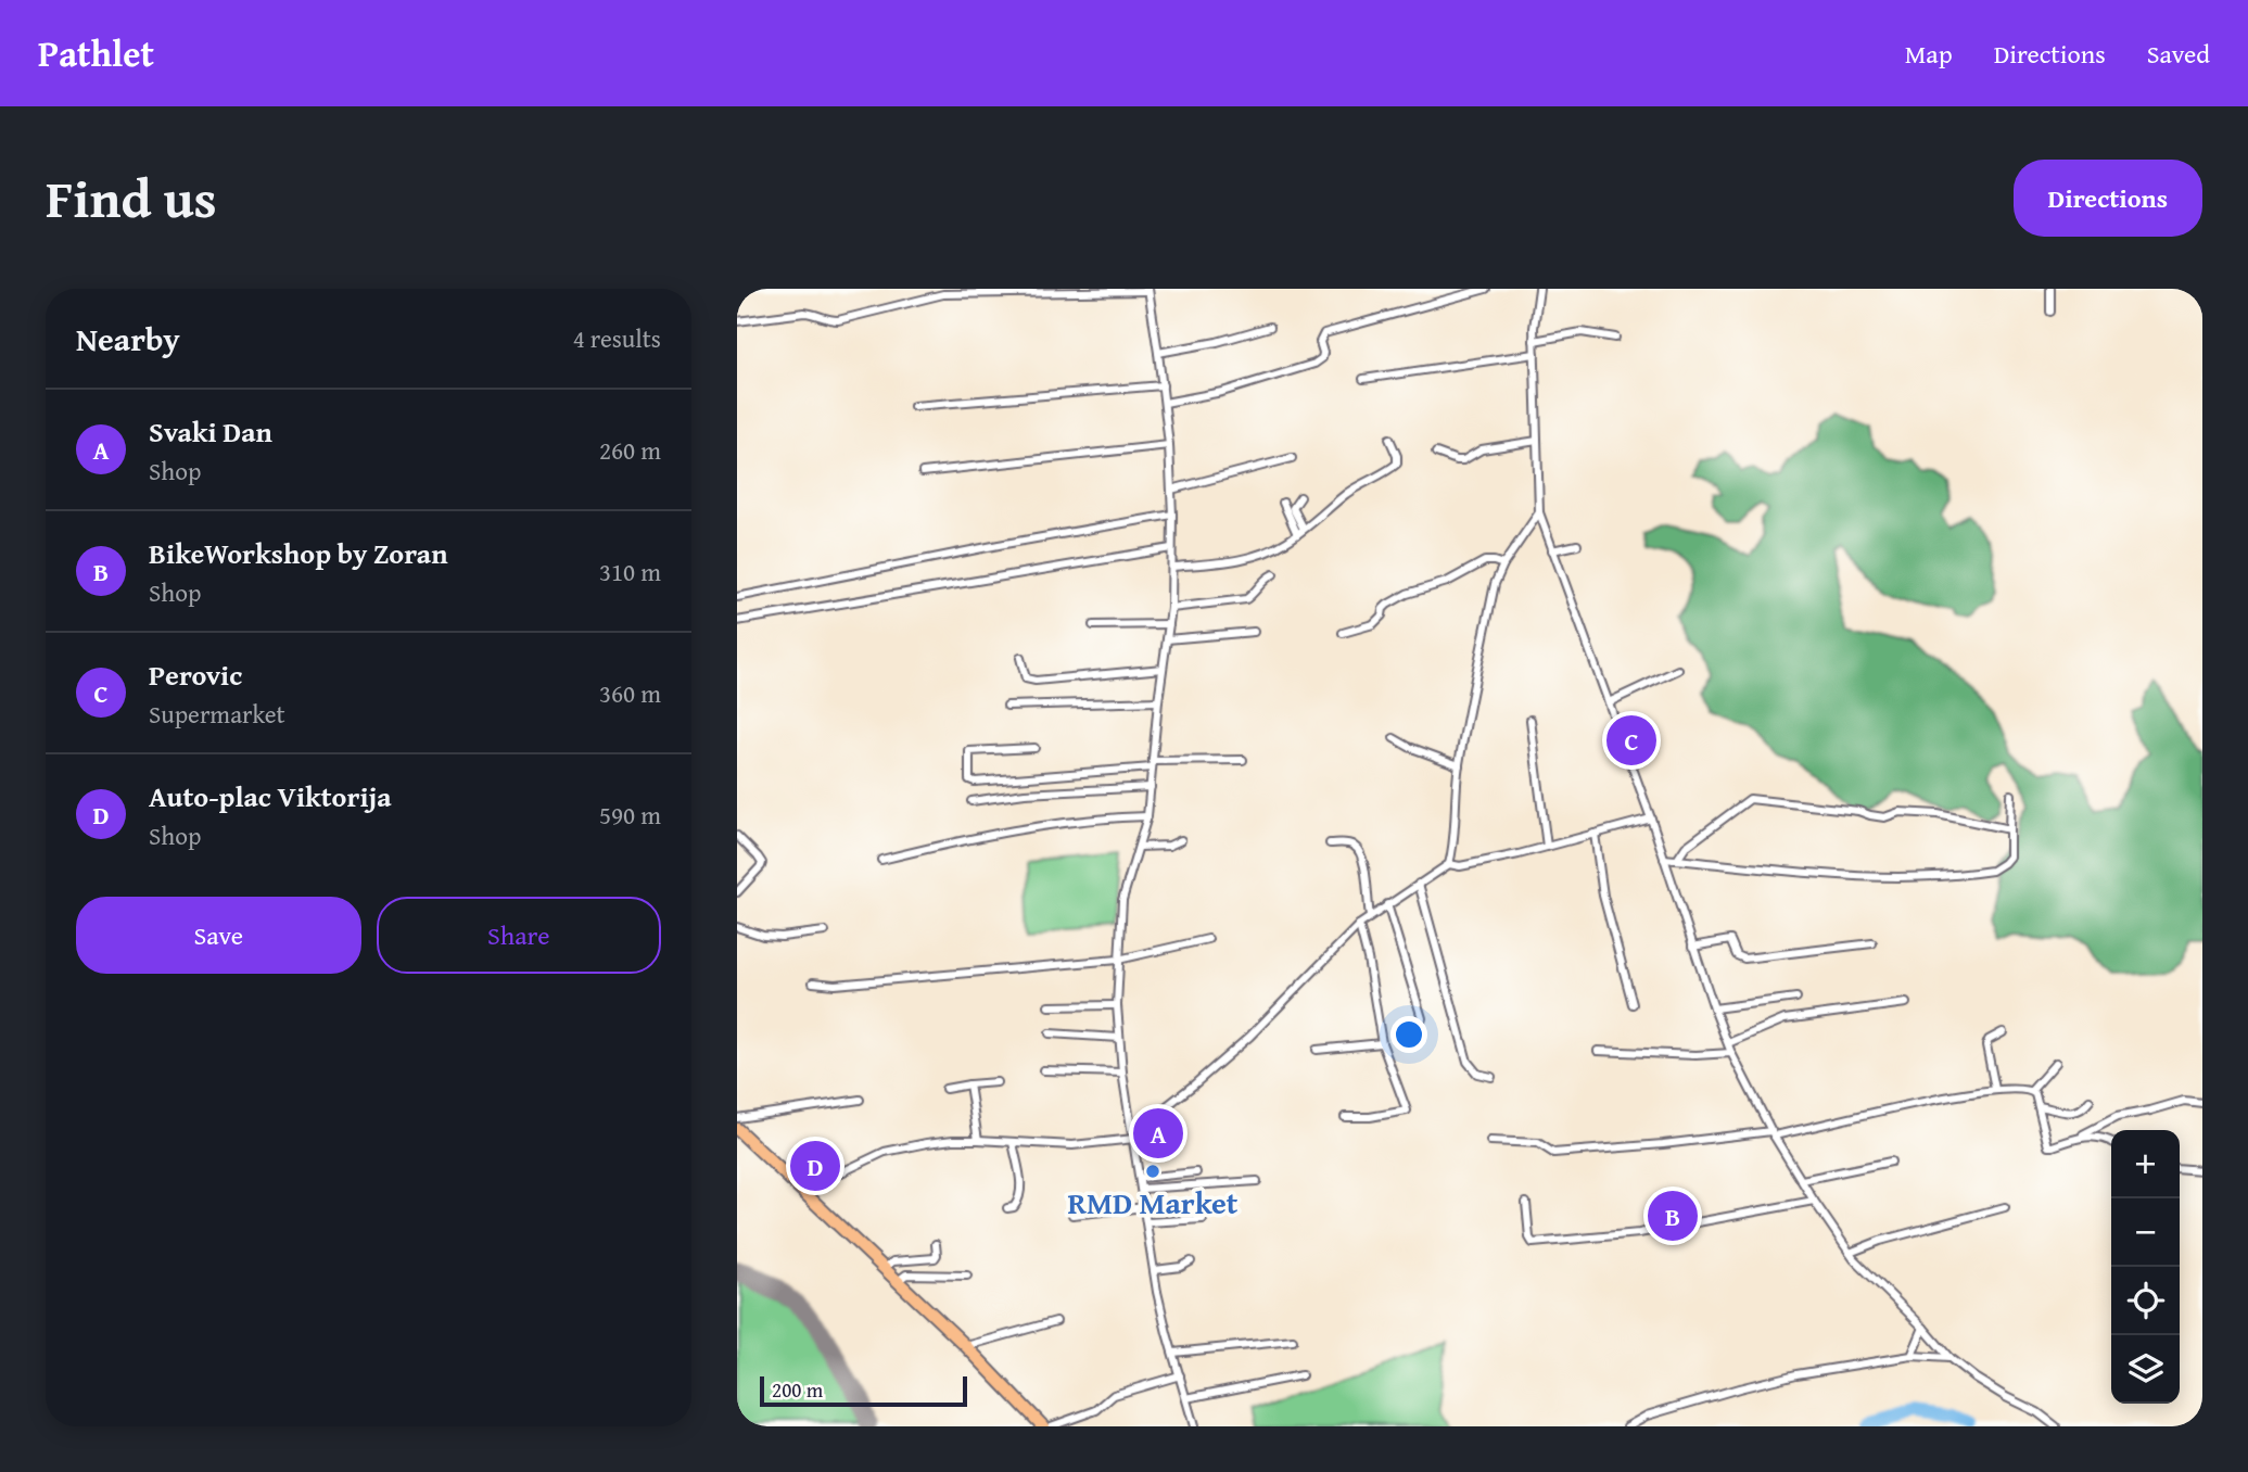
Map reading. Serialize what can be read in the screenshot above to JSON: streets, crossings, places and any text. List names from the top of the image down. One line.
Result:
{"places":["RMD Market"],"scale_bar":"200 m","page":{"header":"Pathlet","nav":["Map","Directions","Saved"],"title":"Find us","buttons":["Directions",["Save","Share"]],"heading":["Nearby","4 results"],"list":[{"mark":"A","name":"Svaki Dan","note":"Shop","value":"260 m"},{"mark":"B","name":"BikeWorkshop by Zoran","note":"Shop","value":"310 m"},{"mark":"C","name":"Perovic","note":"Supermarket","value":"360 m"},{"mark":"D","name":"Auto-plac Viktorija","note":"Shop","value":"590 m"}],"pins":["C","A","D","B"],"map_buttons":["+","−"],"scale":"200 m"}}
